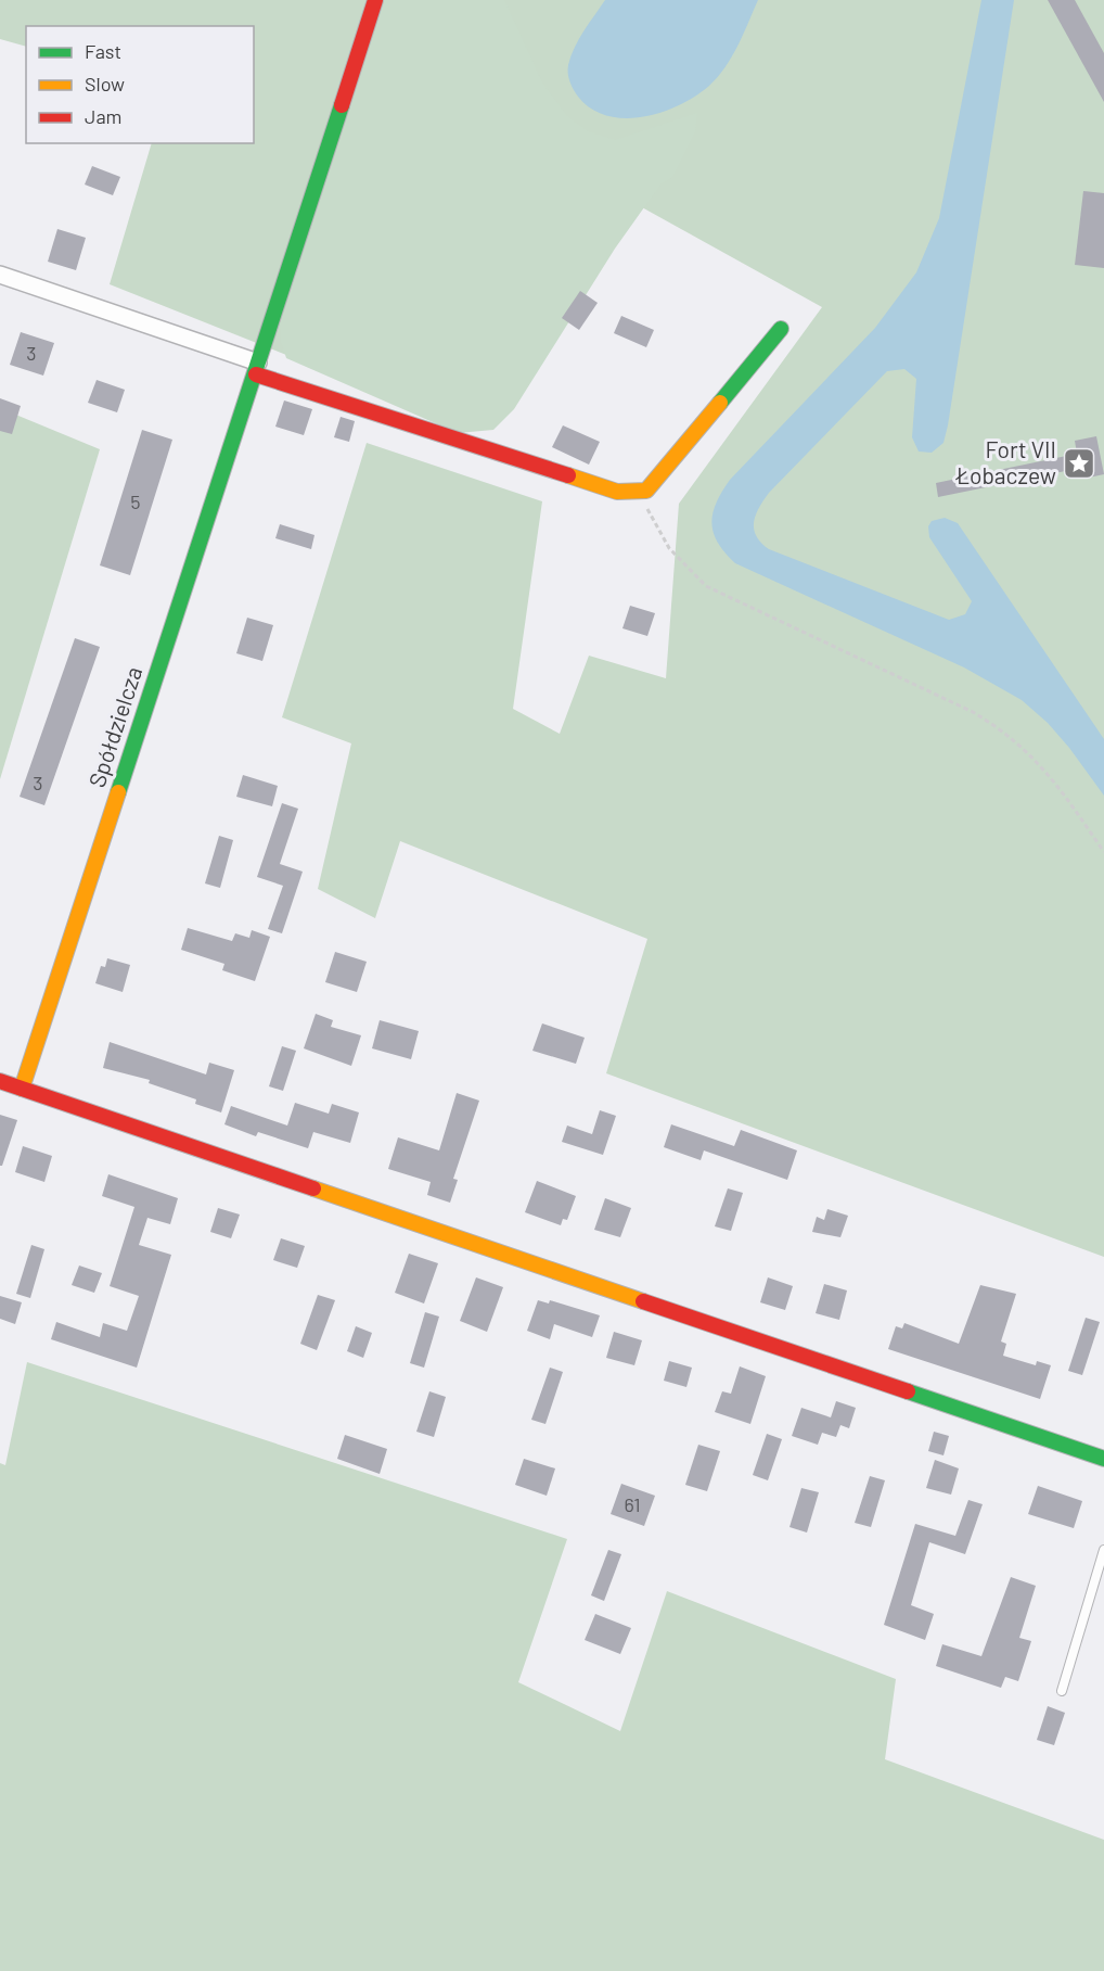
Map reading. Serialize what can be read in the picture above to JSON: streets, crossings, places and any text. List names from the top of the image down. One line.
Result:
{"streets":{"street":["Spółdzielcza"]},"places":{"place":["Fort VII Łobaczew"]},"house_numbers":["3","5","3","61"],"legend":["Fast","Slow","Jam"]}
